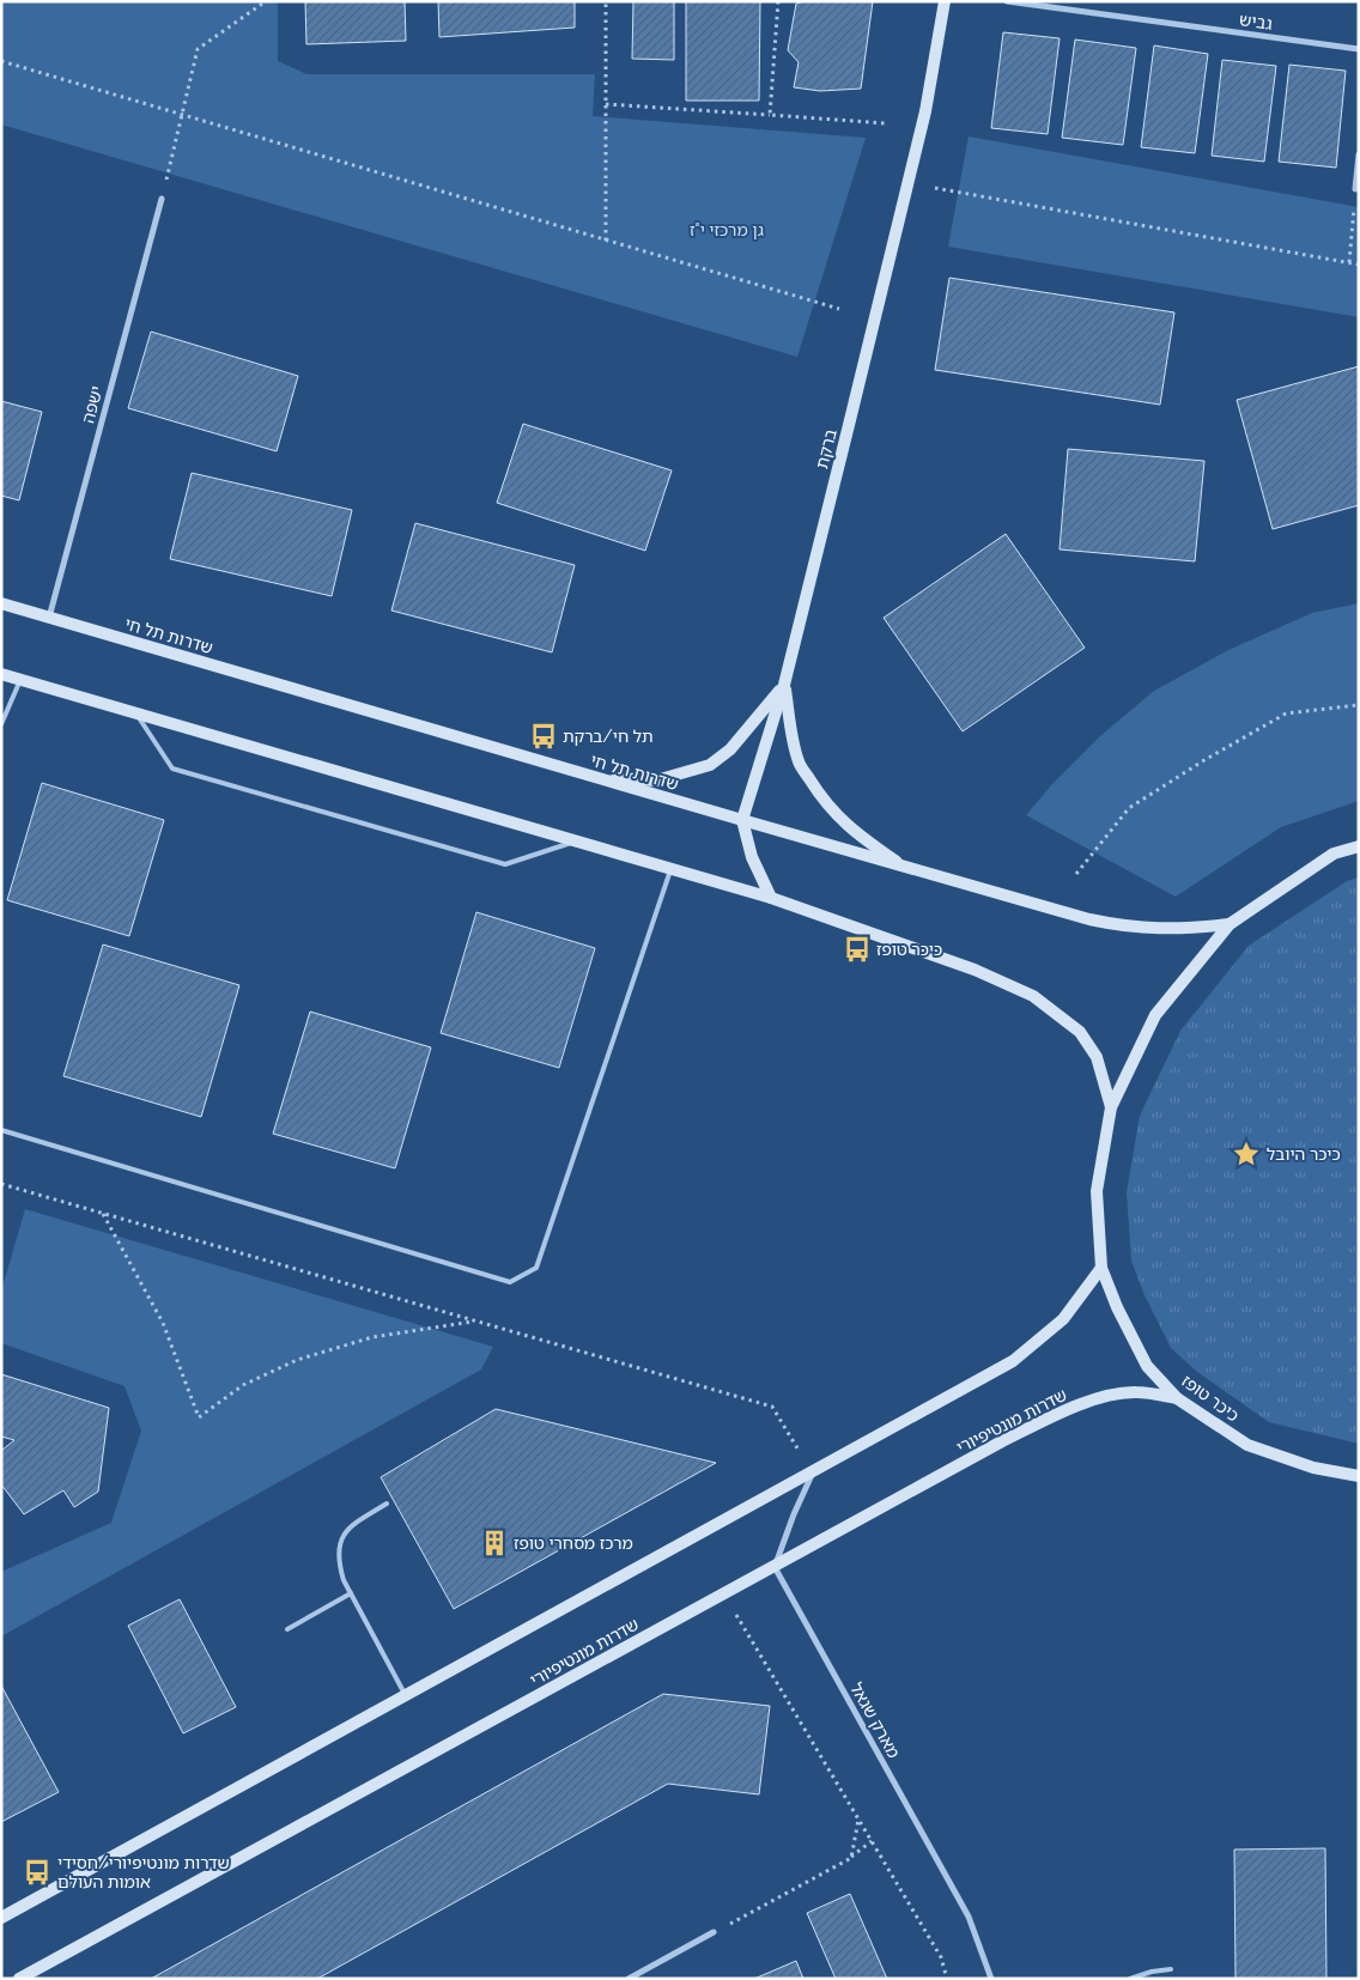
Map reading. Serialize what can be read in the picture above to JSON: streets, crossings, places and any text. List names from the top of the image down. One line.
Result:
{"streets":{"street":["גביש","ישפה","ברקת","שדרות תל חי","כיכר טופז","שדרות מונטיפיורי","מארק שגאל"]},"crossings":[["ישפה","שדרות תל חי"],["ברקת","שדרות תל חי"],["שדרות תל חי","כיכר טופז"],["כיכר טופז","שדרות מונטיפיורי"],["שדרות מונטיפיורי","מארק שגאל"]],"parks":["גן מרכזי י\"ז"],"places":{"bus stop":["תל חי/ברקת","כיכר טופז","שדרות מונטיפיורי/חסידי אומות העולם"],"place":["כיכר היובל"],"building":["מרכז מסחרי טופז"]}}
